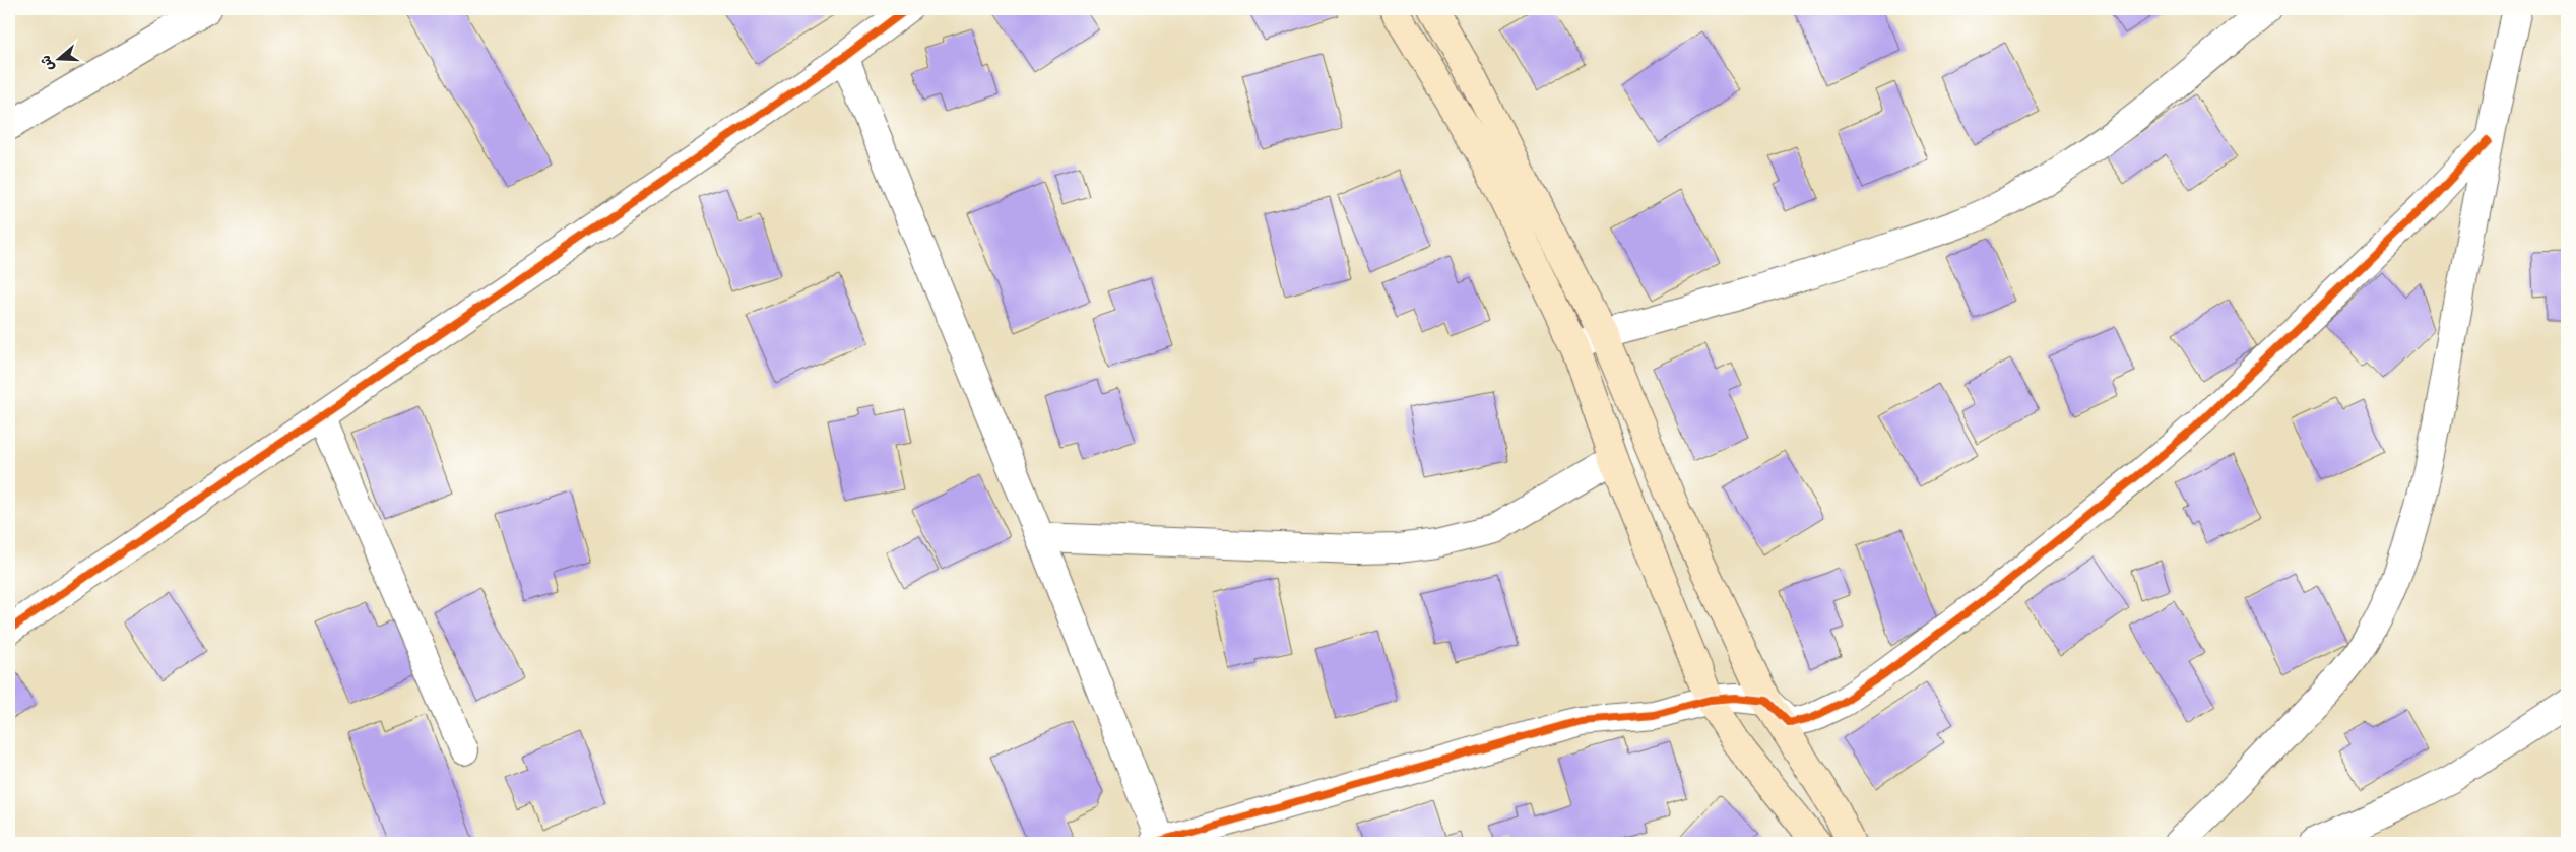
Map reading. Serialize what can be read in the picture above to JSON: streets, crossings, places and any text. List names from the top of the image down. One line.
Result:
{"north":"left"}
